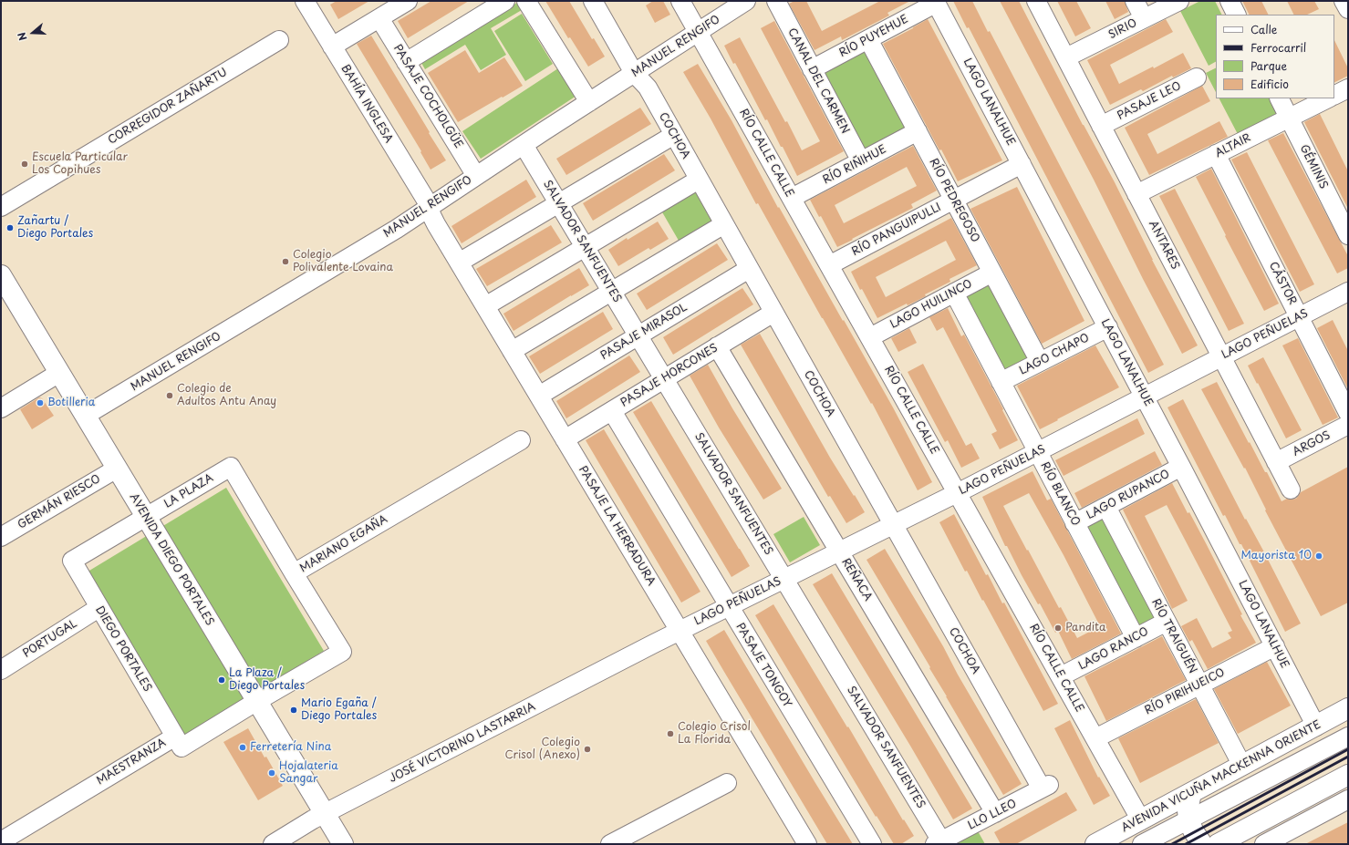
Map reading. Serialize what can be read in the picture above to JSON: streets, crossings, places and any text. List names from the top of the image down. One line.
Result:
{"streets":{"main road":["AVENIDA DIEGO PORTALES","AVENIDA VICUÑA MACKENNA ORIENTE"],"street":["SIRIO","RÍO PUYEHUE","MANUEL RENGIFO","CANAL DEL CARMEN","PASAJE COCHOLGÜE","PASAJE LEO","LAGO LANALHUE","BAHÍA INGLESA","CORREGIDOR ZAÑARTU","COCHOA","ALTAIR","RÍO CALLE CALLE","RÍO RIÑIHUE","GÉMINIS","RÍO PEDREGOSO","RÍO PANGUIPULLI","SALVADOR SANFUENTES","ANTARES","CÁSTOR","LAGO HUILINCO","PASAJE MIRASOL","LAGO PEÑUELAS","LAGO CHAPO","PASAJE HORCONES","ARGOS","LA PLAZA","RÍO BLANCO","LAGO RUPANCO","GERMÁN RIESCO","PASAJE LA HERRADURA","MARIANO EGAÑA","REÑACA","RÍO TRAIGUÉN","PORTUGAL","DIEGO PORTALES","LAGO RANCO","PASAJE TONGOY","RÍO PIRIHUEICO","JOSÉ VICTORINO LASTARRIA","MAESTRANZA","LLO LLEO"]},"crossings":[["SIRIO","ANTARES"],["RÍO PUYEHUE","CANAL DEL CARMEN"],["RÍO PUYEHUE","LAGO LANALHUE"],["RÍO PUYEHUE","RÍO PEDREGOSO"],["MANUEL RENGIFO","PASAJE COCHOLGÜE"],["MANUEL RENGIFO","BAHÍA INGLESA"],["MANUEL RENGIFO","COCHOA"],["MANUEL RENGIFO","RÍO CALLE CALLE"],["MANUEL RENGIFO","SALVADOR SANFUENTES"],["MANUEL RENGIFO","PASAJE LA HERRADURA"],["MANUEL RENGIFO","AVENIDA DIEGO PORTALES"],["CANAL DEL CARMEN","RÍO RIÑIHUE"],["PASAJE LEO","ANTARES"],["LAGO LANALHUE","RÍO PANGUIPULLI"],["LAGO LANALHUE","LAGO PEÑUELAS"],["LAGO LANALHUE","LAGO CHAPO"],["LAGO LANALHUE","LAGO RUPANCO"],["LAGO LANALHUE","RÍO PIRIHUEICO"],["LAGO LANALHUE","AVENIDA VICUÑA MACKENNA ORIENTE"],["BAHÍA INGLESA","PASAJE LA HERRADURA"],["COCHOA","PASAJE MIRASOL"],["COCHOA","LAGO PEÑUELAS"],["COCHOA","PASAJE HORCONES"],["COCHOA","LLO LLEO"],["ALTAIR","GÉMINIS"],["ALTAIR","ANTARES"],["ALTAIR","CÁSTOR"],["RÍO CALLE CALLE","RÍO RIÑIHUE"],["RÍO CALLE CALLE","RÍO PANGUIPULLI"],["RÍO CALLE CALLE","LAGO HUILINCO"],["RÍO CALLE CALLE","LAGO PEÑUELAS"],["RÍO CALLE CALLE","LAGO RANCO"],["RÍO CALLE CALLE","RÍO PIRIHUEICO"],["RÍO CALLE CALLE","AVENIDA VICUÑA MACKENNA ORIENTE"],["RÍO RIÑIHUE","RÍO PEDREGOSO"],["RÍO PEDREGOSO","RÍO PANGUIPULLI"],["RÍO PEDREGOSO","LAGO HUILINCO"],["RÍO PEDREGOSO","LAGO CHAPO"],["SALVADOR SANFUENTES","PASAJE MIRASOL"],["SALVADOR SANFUENTES","LAGO PEÑUELAS"],["SALVADOR SANFUENTES","PASAJE HORCONES"],["SALVADOR SANFUENTES","LLO LLEO"],["ANTARES","LAGO PEÑUELAS"],["ANTARES","ARGOS"],["CÁSTOR","LAGO PEÑUELAS"],["LAGO HUILINCO","RÍO BLANCO"],["PASAJE MIRASOL","PASAJE LA HERRADURA"],["LAGO PEÑUELAS","RÍO BLANCO"],["LAGO PEÑUELAS","PASAJE LA HERRADURA"],["LAGO PEÑUELAS","REÑACA"],["LAGO PEÑUELAS","PASAJE TONGOY"],["LAGO PEÑUELAS","JOSÉ VICTORINO LASTARRIA"],["LAGO CHAPO","RÍO BLANCO"],["PASAJE HORCONES","PASAJE LA HERRADURA"],["PASAJE HORCONES","REÑACA"],["PASAJE HORCONES","PASAJE TONGOY"],["LA PLAZA","MARIANO EGAÑA"],["LA PLAZA","AVENIDA DIEGO PORTALES"],["LA PLAZA","DIEGO PORTALES"],["RÍO BLANCO","LAGO RUPANCO"],["RÍO BLANCO","LAGO RANCO"],["LAGO RUPANCO","RÍO TRAIGUÉN"],["GERMÁN RIESCO","AVENIDA DIEGO PORTALES"],["MARIANO EGAÑA","AVENIDA DIEGO PORTALES"],["MARIANO EGAÑA","MAESTRANZA"],["AVENIDA DIEGO PORTALES","JOSÉ VICTORINO LASTARRIA"],["AVENIDA DIEGO PORTALES","MAESTRANZA"],["REÑACA","LLO LLEO"],["RÍO TRAIGUÉN","LAGO RANCO"],["RÍO TRAIGUÉN","RÍO PIRIHUEICO"],["RÍO TRAIGUÉN","AVENIDA VICUÑA MACKENNA ORIENTE"],["PORTUGAL","DIEGO PORTALES"],["DIEGO PORTALES","MAESTRANZA"]],"places":["Escuela Particular Los Copihues","Zañartu / Diego Portales","Colegio Polivalente Lovaina","Colegio de Adultos Antu Anay","Botilleria","Mayorista 10","Pandita","La Plaza / Diego Portales","Mario Egaña / Diego Portales","Colegio Crisol La Florida","Ferretería Nina","Colegio Crisol (Anexo)","Hojalateria Sangar"],"legend":["Calle","Ferrocarril","Parque","Edificio"],"north":"left"}
